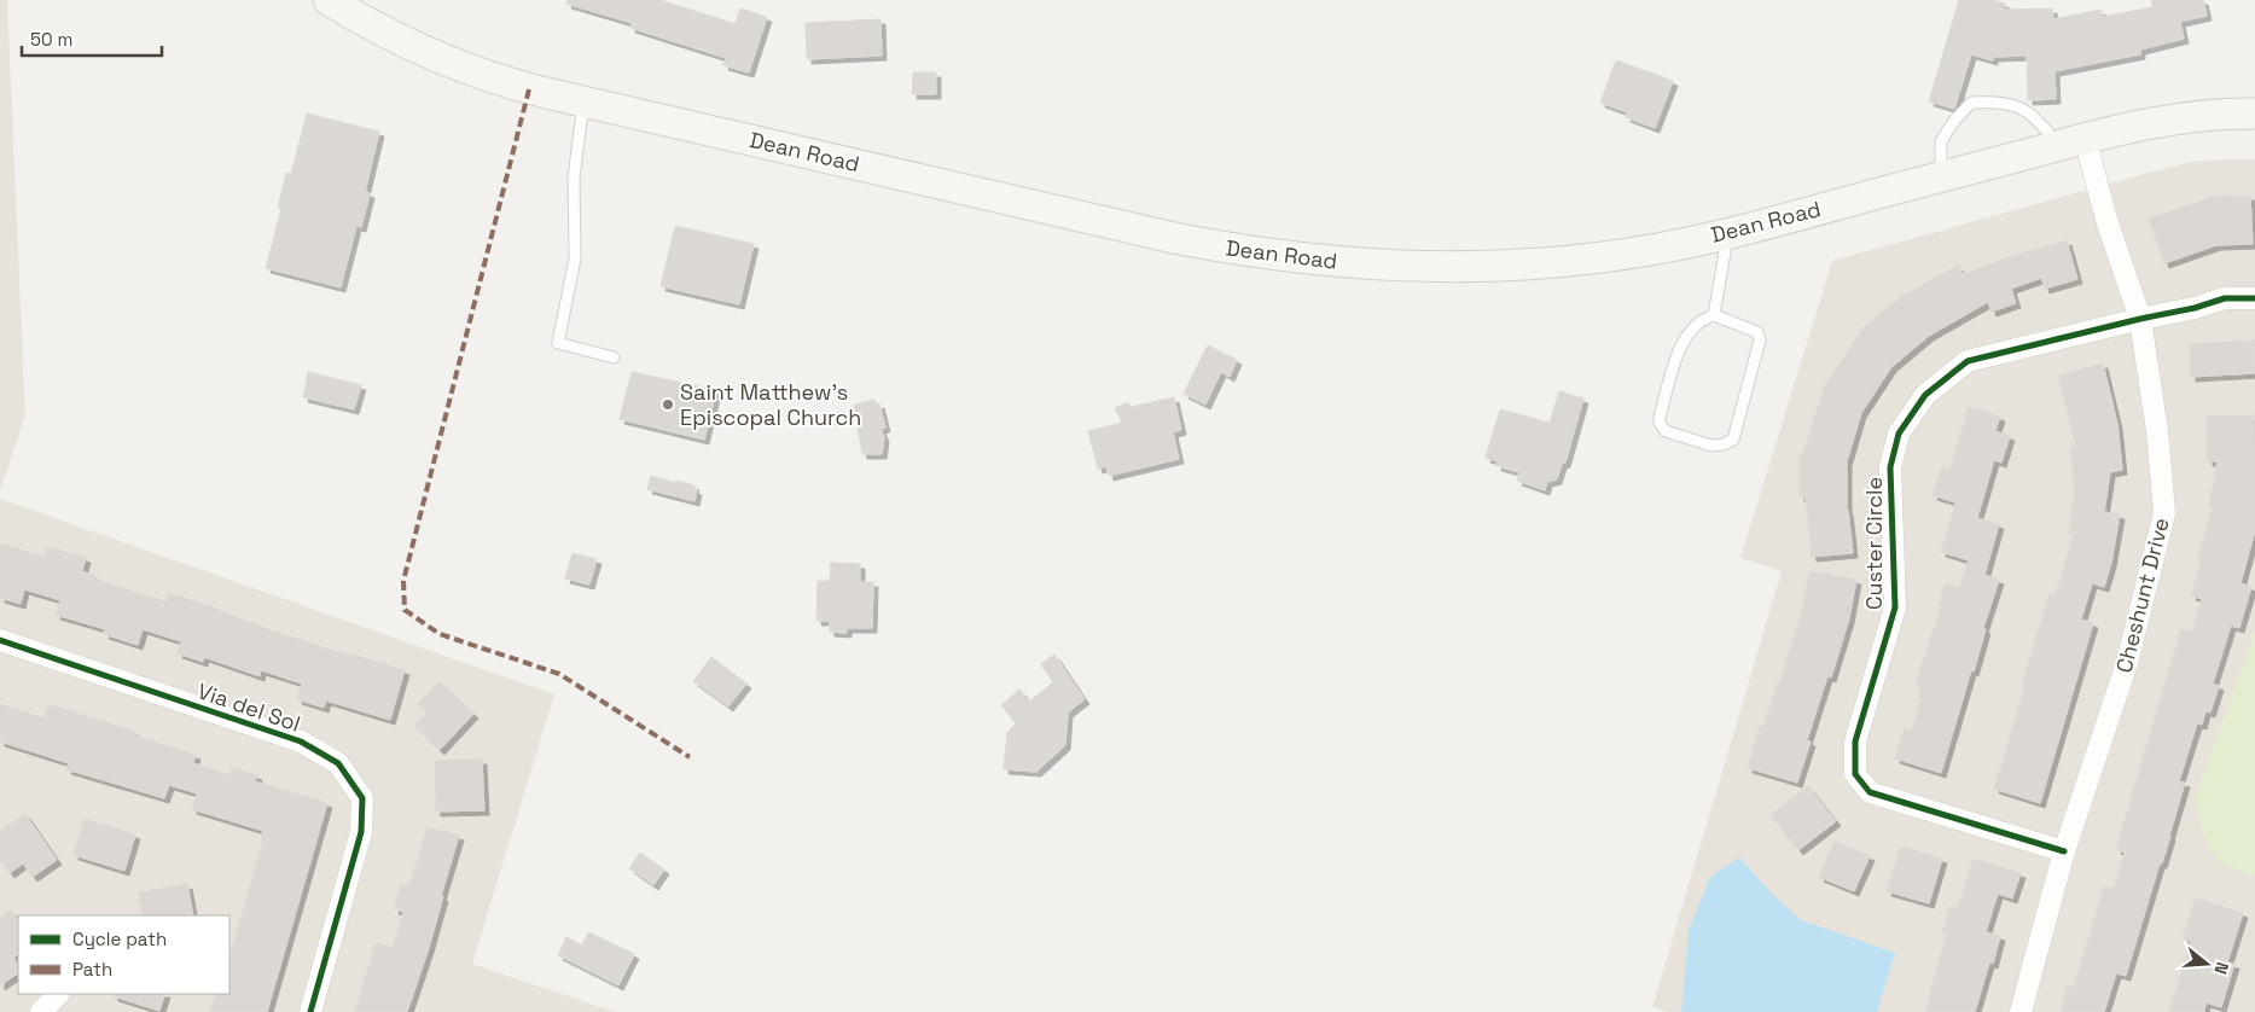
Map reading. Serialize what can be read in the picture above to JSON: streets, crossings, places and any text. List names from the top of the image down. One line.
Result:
{"streets":{"main road":["Dean Road"],"street":["Custer Circle","Cheshunt Drive","Via del Sol"]},"crossings":[["Dean Road","Cheshunt Drive"],["Custer Circle","Cheshunt Drive"]],"places":["Saint Matthew's Episcopal Church"],"legend":["Cycle path","Path"],"scale_bar":"50 m","north":"right"}
